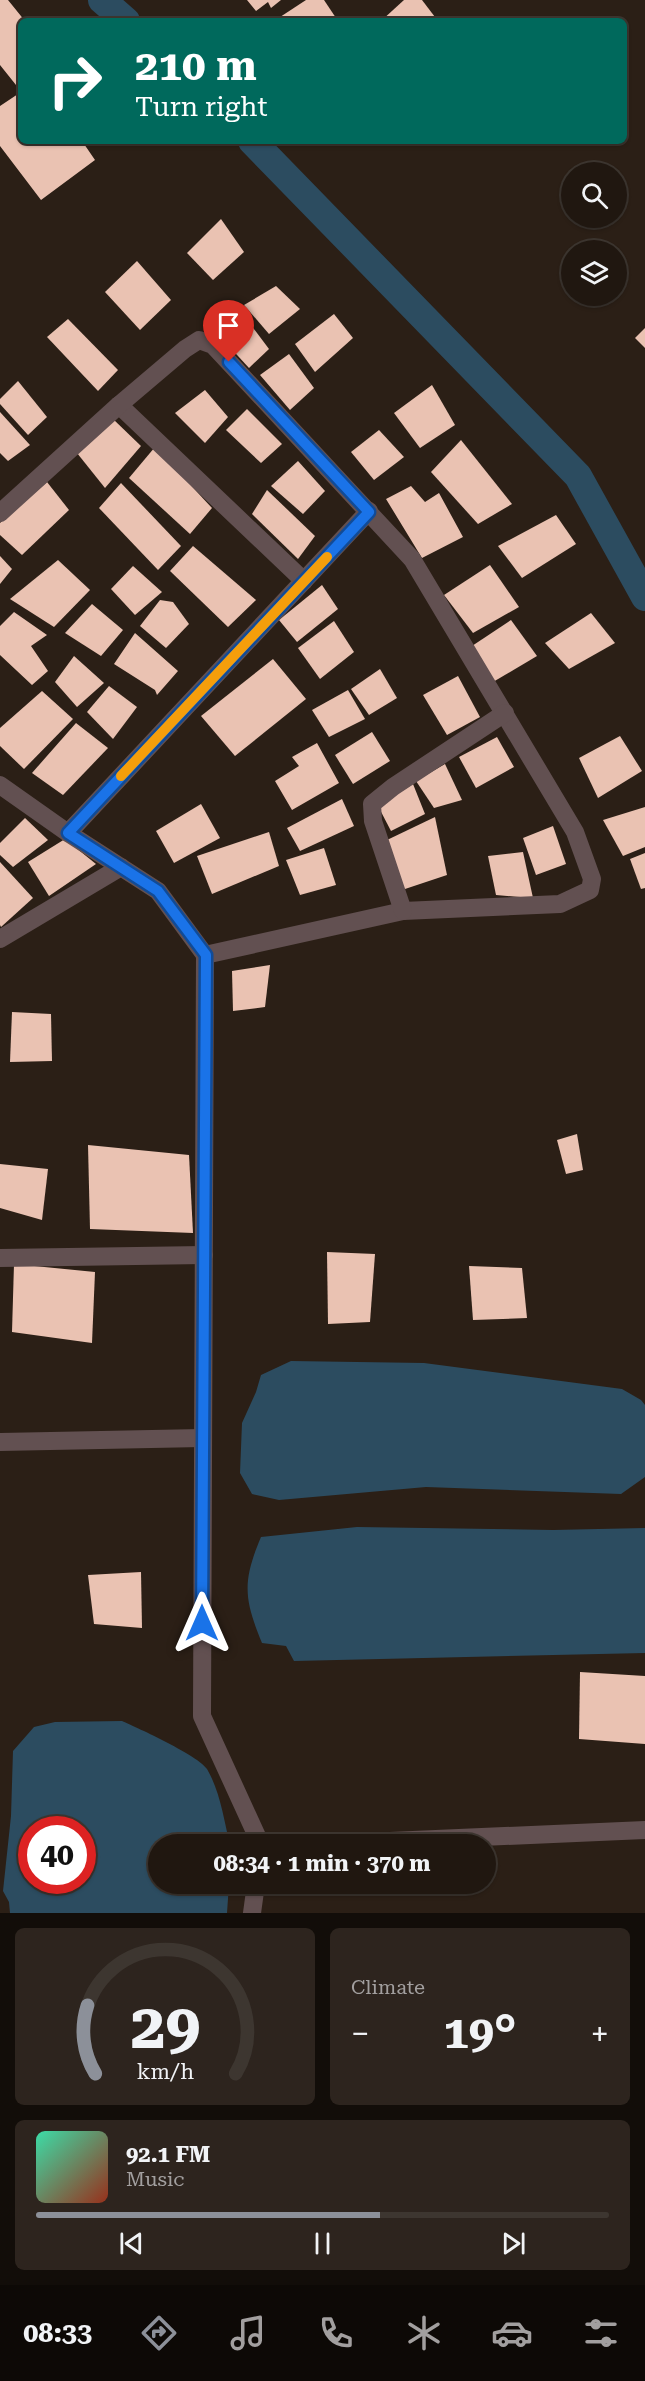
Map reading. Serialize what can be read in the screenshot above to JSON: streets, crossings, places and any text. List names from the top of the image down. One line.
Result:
{"page":{"turn":["210 m","Turn right"],"limit":"40","trip":"08:34 · 1 min · 370 m","tile":"Climate","heat":["−","19°","+"],"song":["92.1 FM","Music"],"tabs":"08:33","gauge":["29","km/h"]}}
